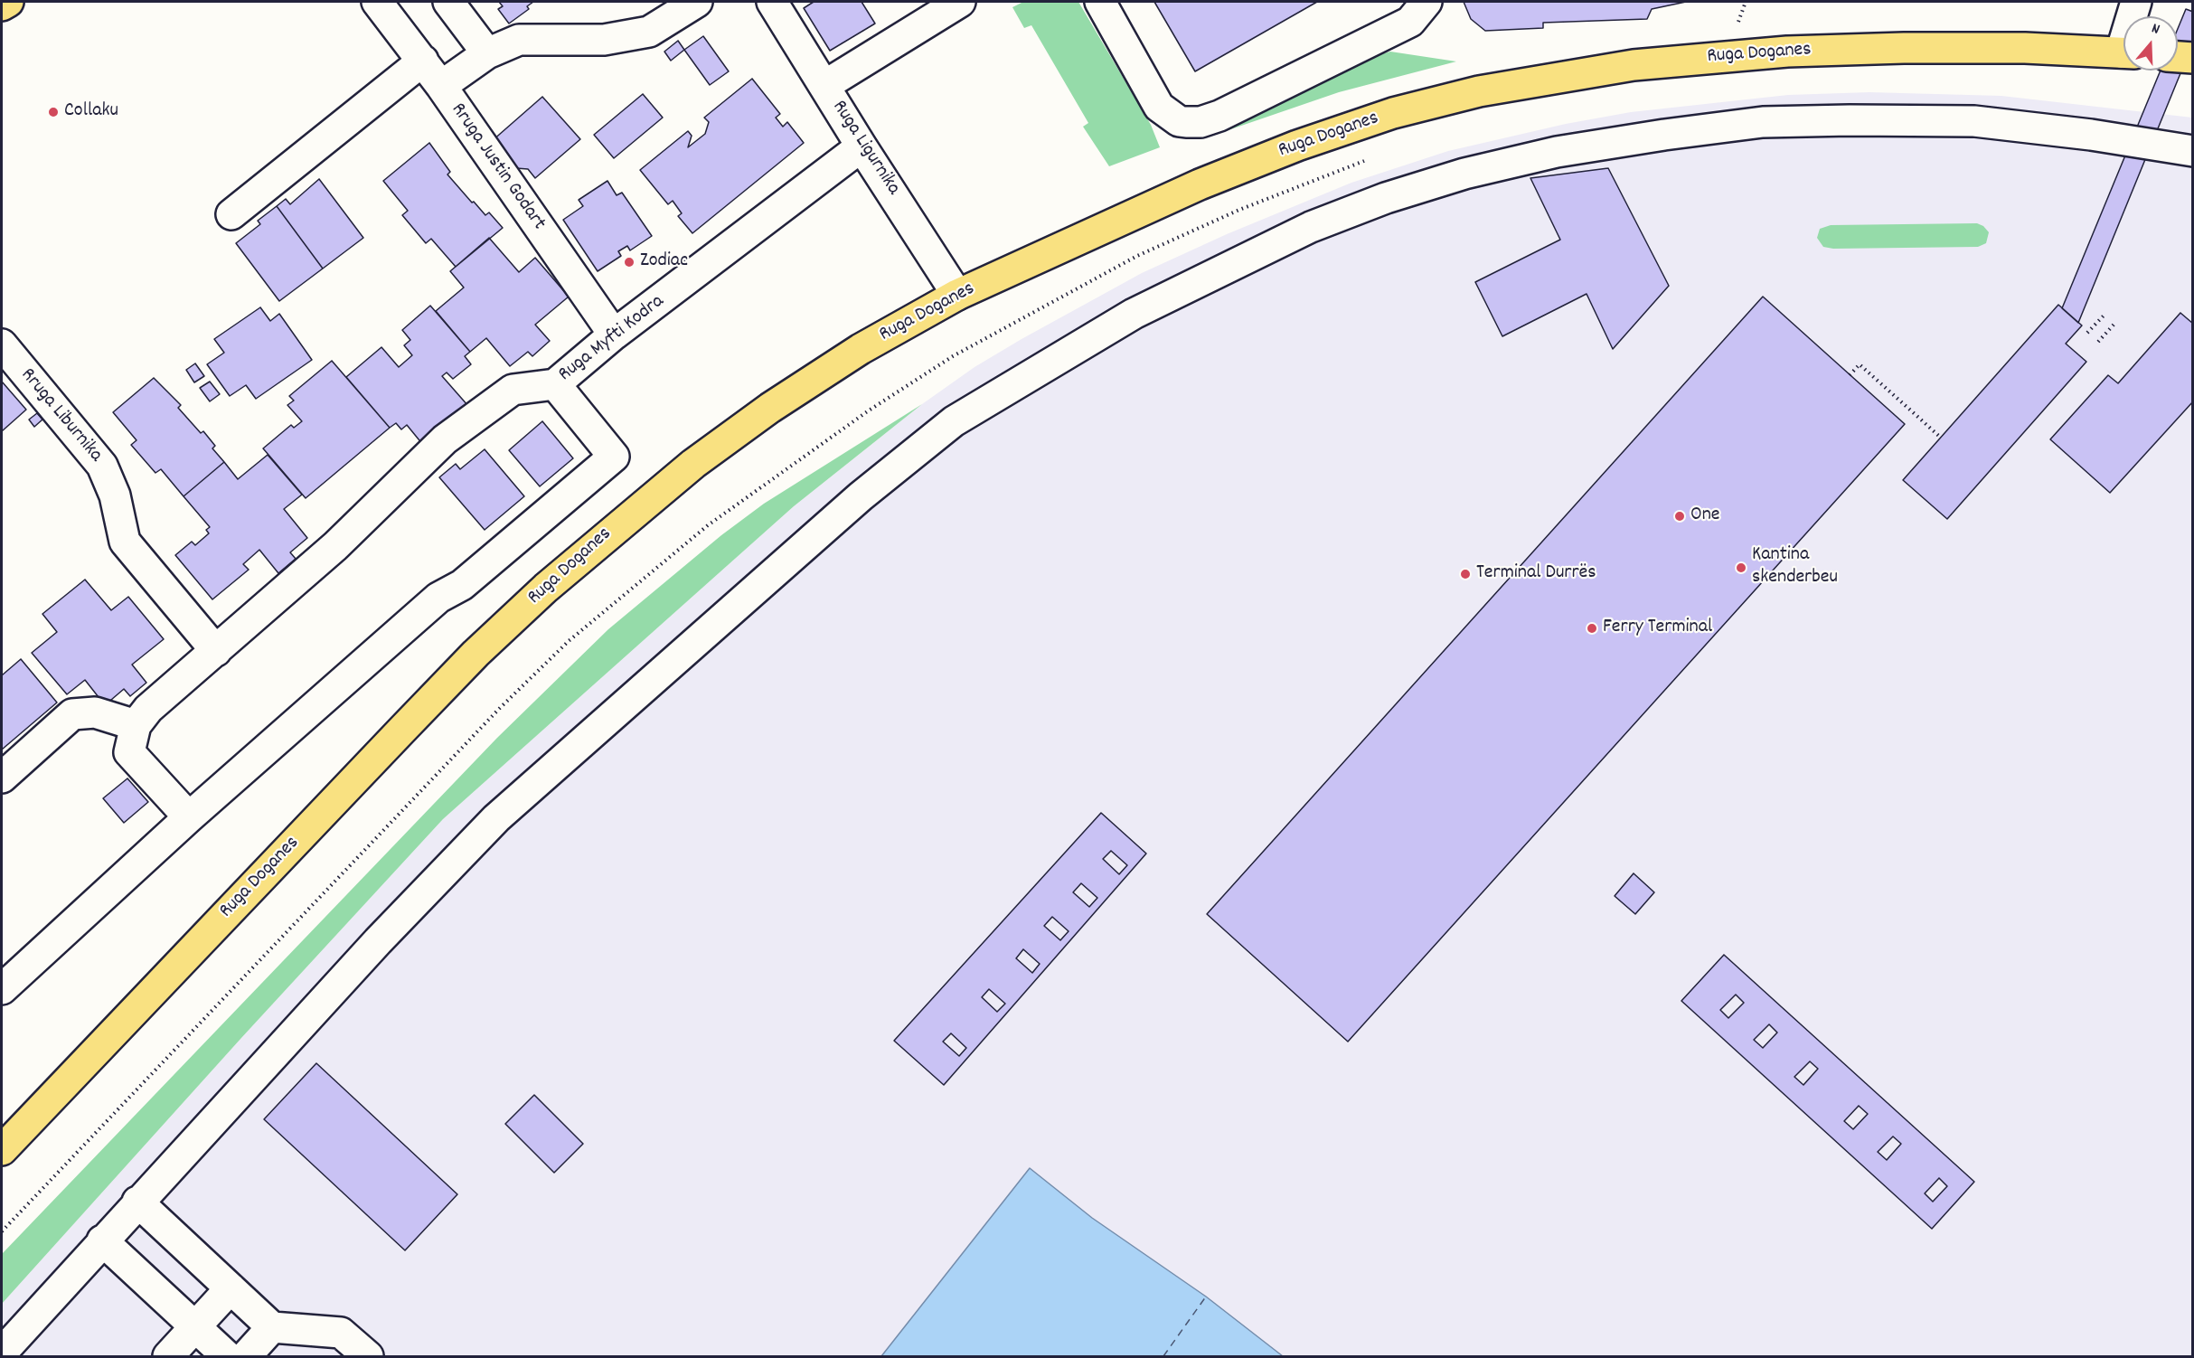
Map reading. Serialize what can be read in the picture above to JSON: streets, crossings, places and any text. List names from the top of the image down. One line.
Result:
{"streets":{"main road":["Ruga Doganes"],"street":["Ruga Ligurnika","Rruga Justin Godart","Ruga Myfti Kodra","Rruga Liburnika"]},"crossings":[["Ruga Doganes","Ruga Ligurnika"],["Ruga Ligurnika","Ruga Myfti Kodra"],["Rruga Justin Godart","Ruga Myfti Kodra"],["Ruga Myfti Kodra","Rruga Liburnika"]],"places":["Collaku","Zodiac","One","Kantina skenderbeu","Terminal Durrës","Ferry Terminal"],"north":"top"}
